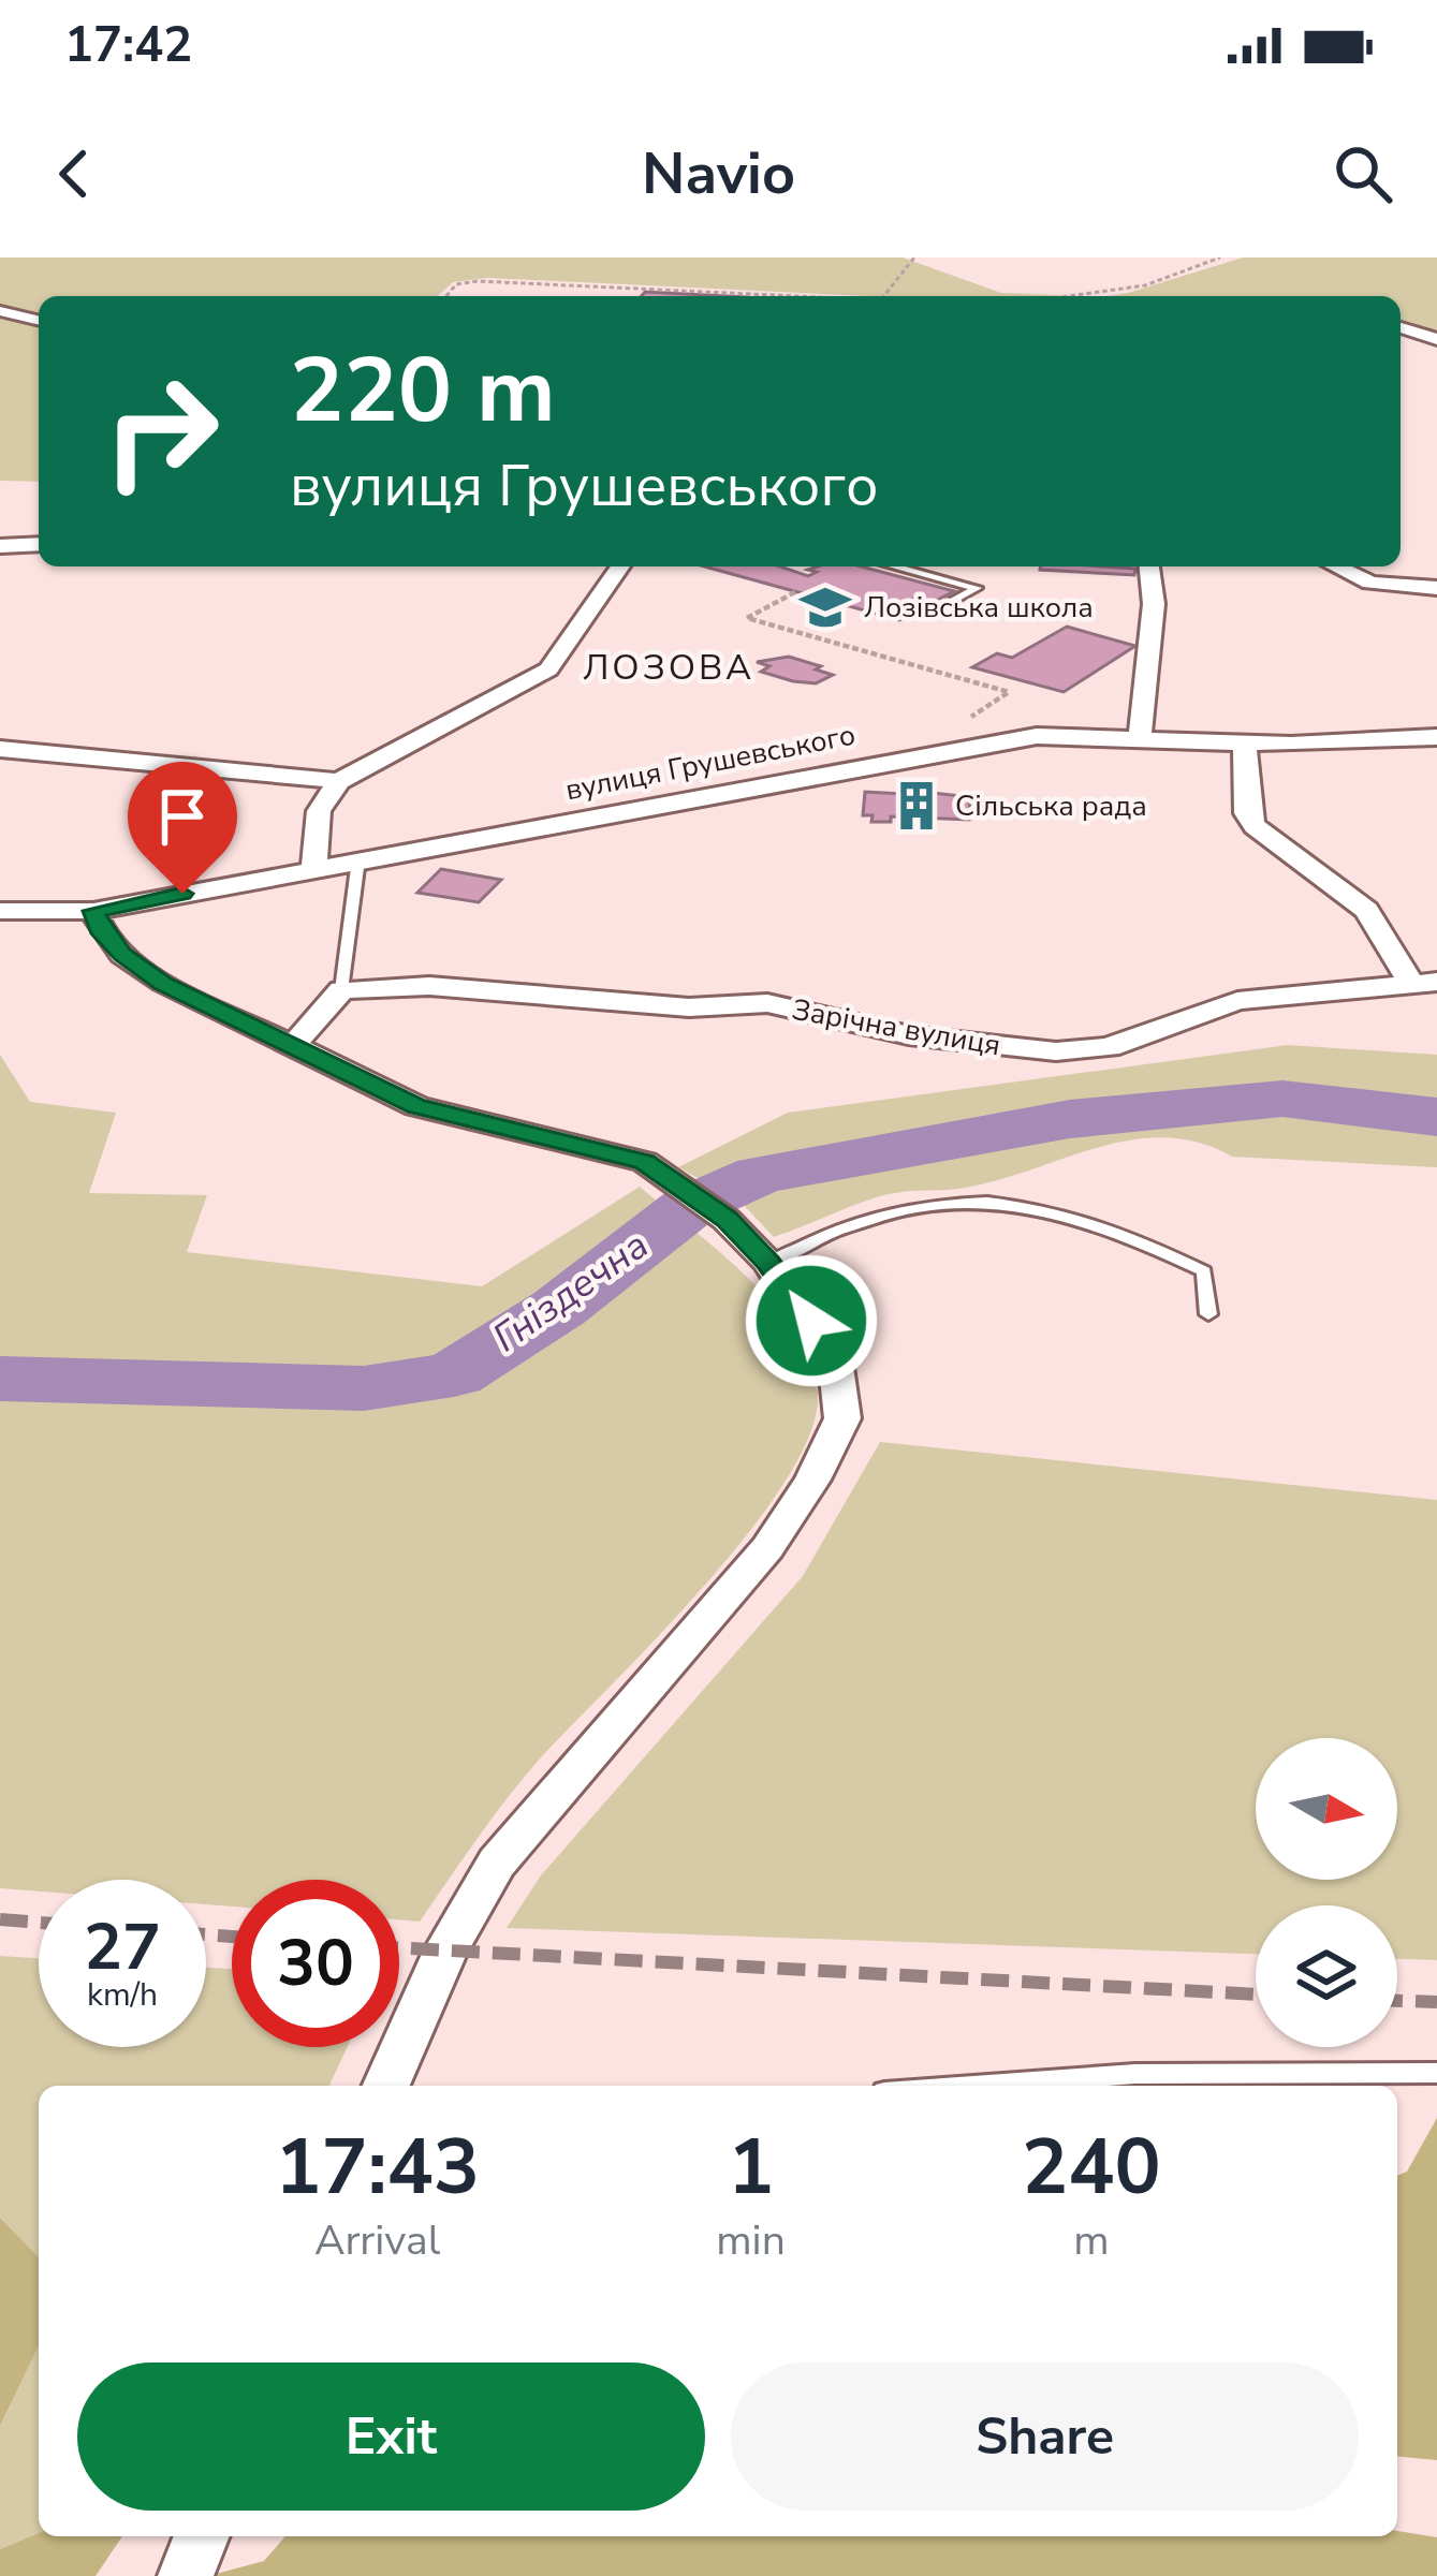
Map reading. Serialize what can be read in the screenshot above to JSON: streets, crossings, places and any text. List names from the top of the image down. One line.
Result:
{"streets":{"street":["вулиця Грушевського","Зарічна вулиця"]},"districts":["ЛОЗОВА"],"water":["Гніздечна"],"places":{"school or university":["Лозівська школа"],"building":["Сільська рада"]},"north":"right","page":{"status":"17:42","header":"Navio","turn":["220 m","вулиця Грушевського"],"speed":"27 km/h","limit":"30","eta":["17:43","Arrival","1","min","240","m"],"buttons":["Exit","Share"]}}
